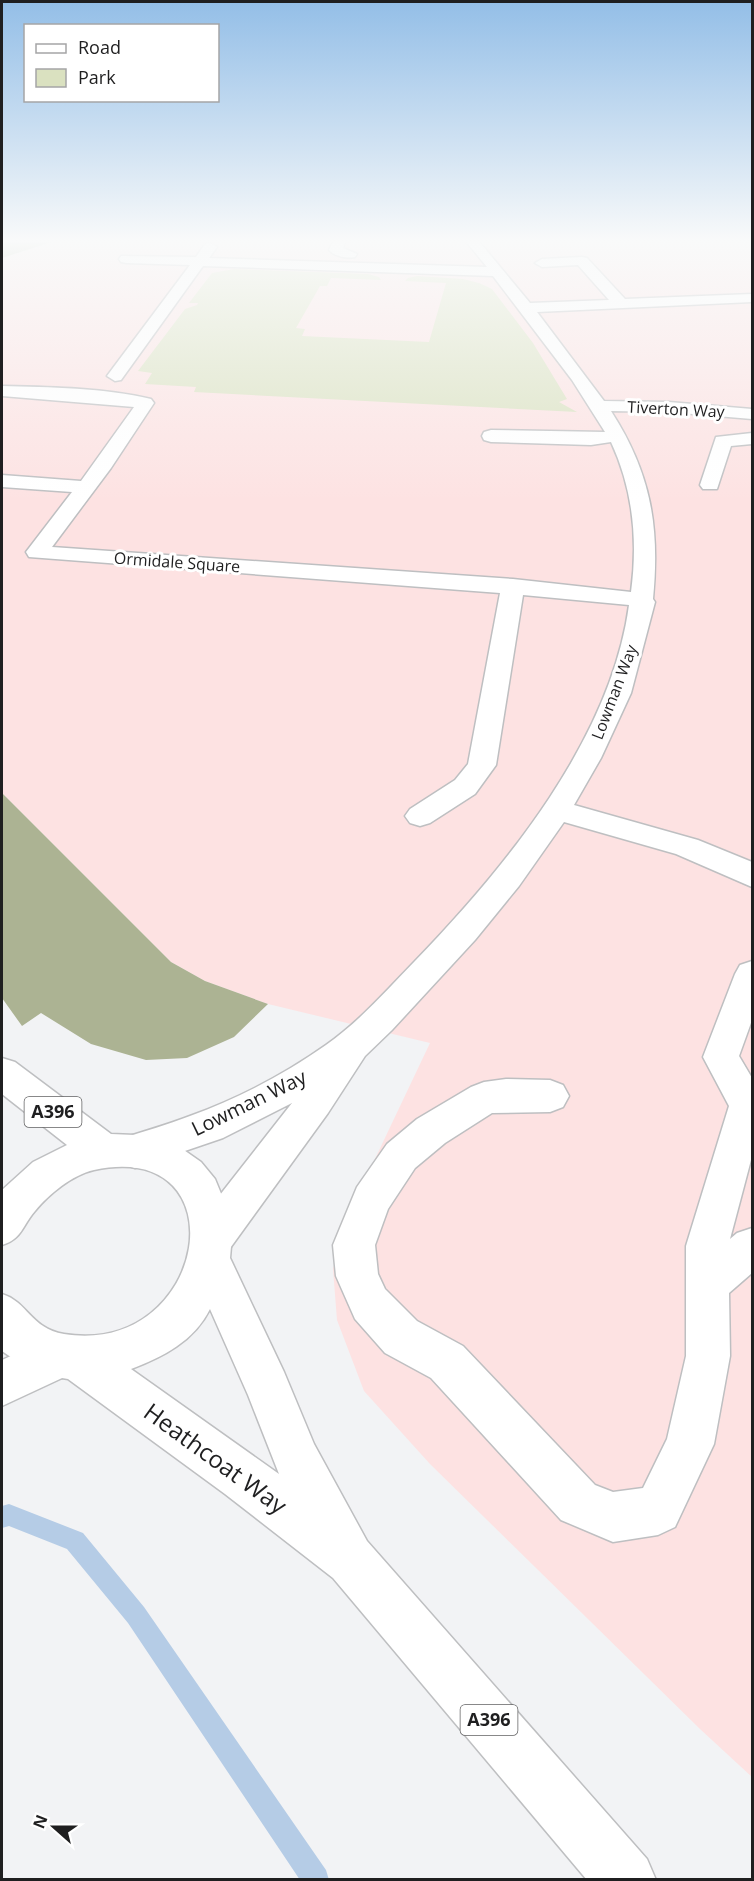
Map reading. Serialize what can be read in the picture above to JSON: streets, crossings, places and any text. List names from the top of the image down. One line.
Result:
{"streets":{"street":["Tiverton Way","Ormidale Square","Lowman Way","A396","Heathcoat Way"]},"crossings":[["Tiverton Way","Lowman Way"],["Ormidale Square","Lowman Way"],["Lowman Way","A396"],["Lowman Way","Heathcoat Way"],["A396","Heathcoat Way"]],"legend":["Road","Park"],"north":"left"}
